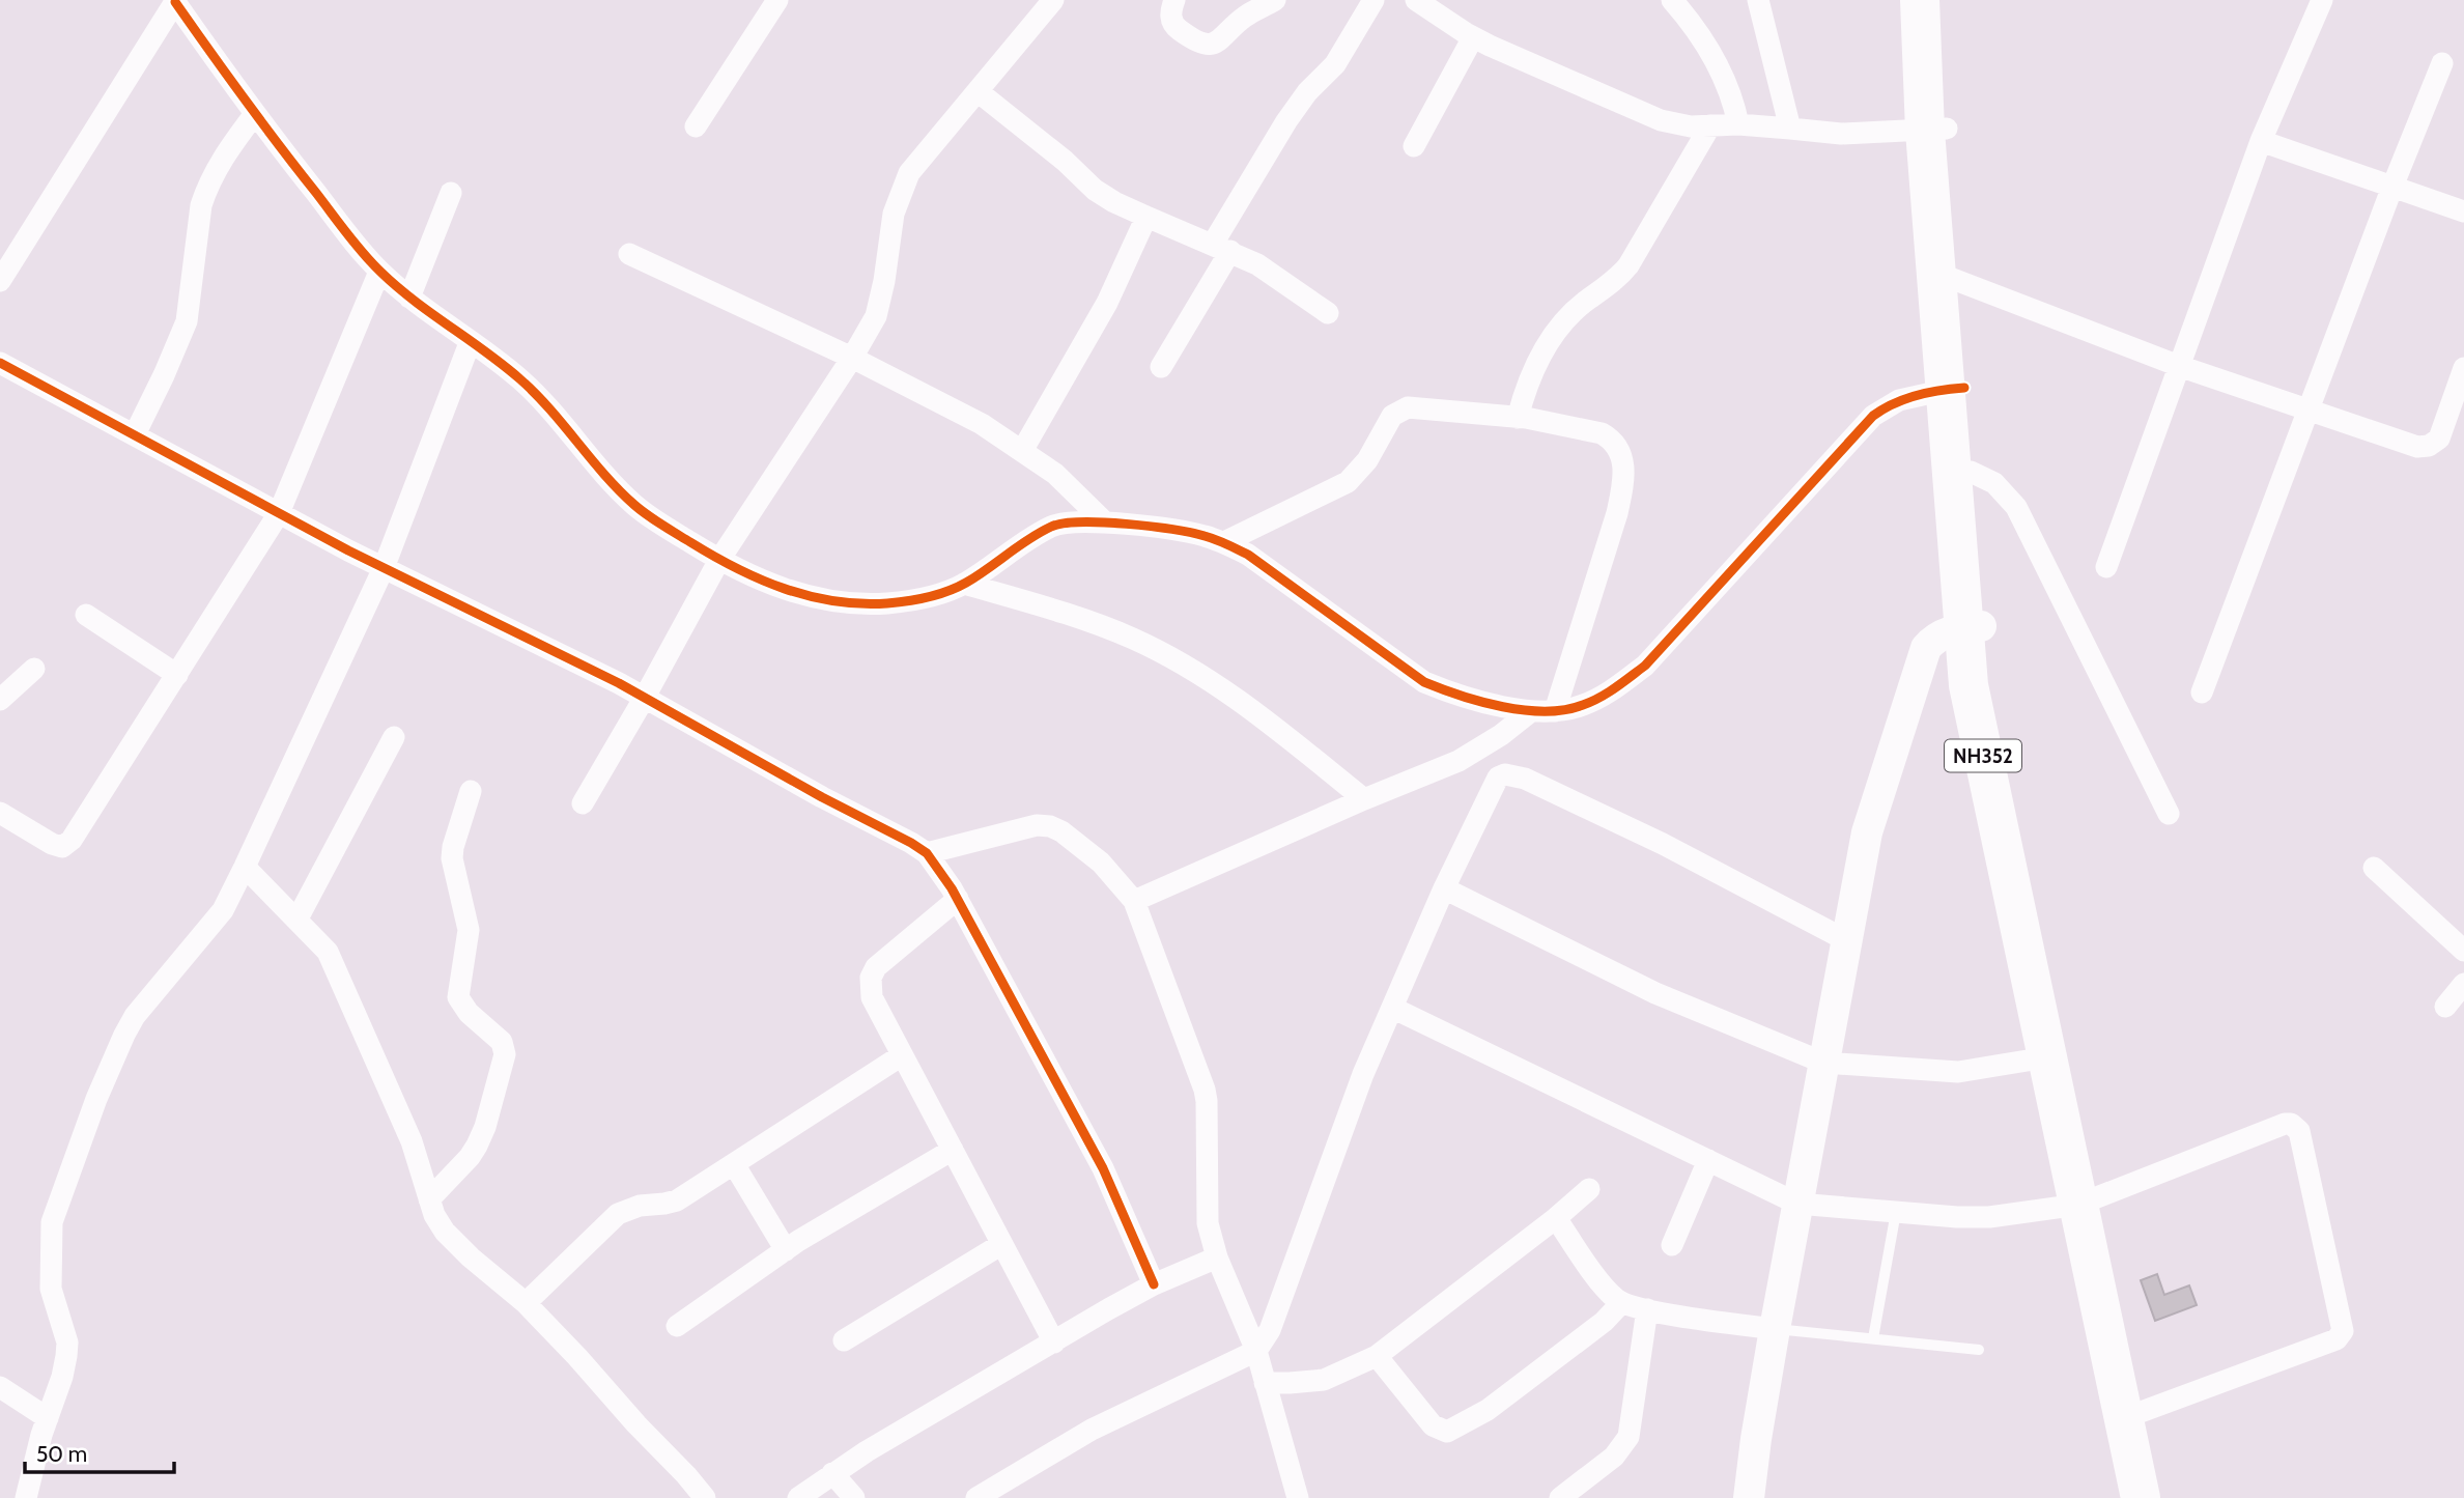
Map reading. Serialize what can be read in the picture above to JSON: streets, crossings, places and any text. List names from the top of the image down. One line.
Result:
{"streets":{"highway":["NH352"]},"scale_bar":"50 m"}
